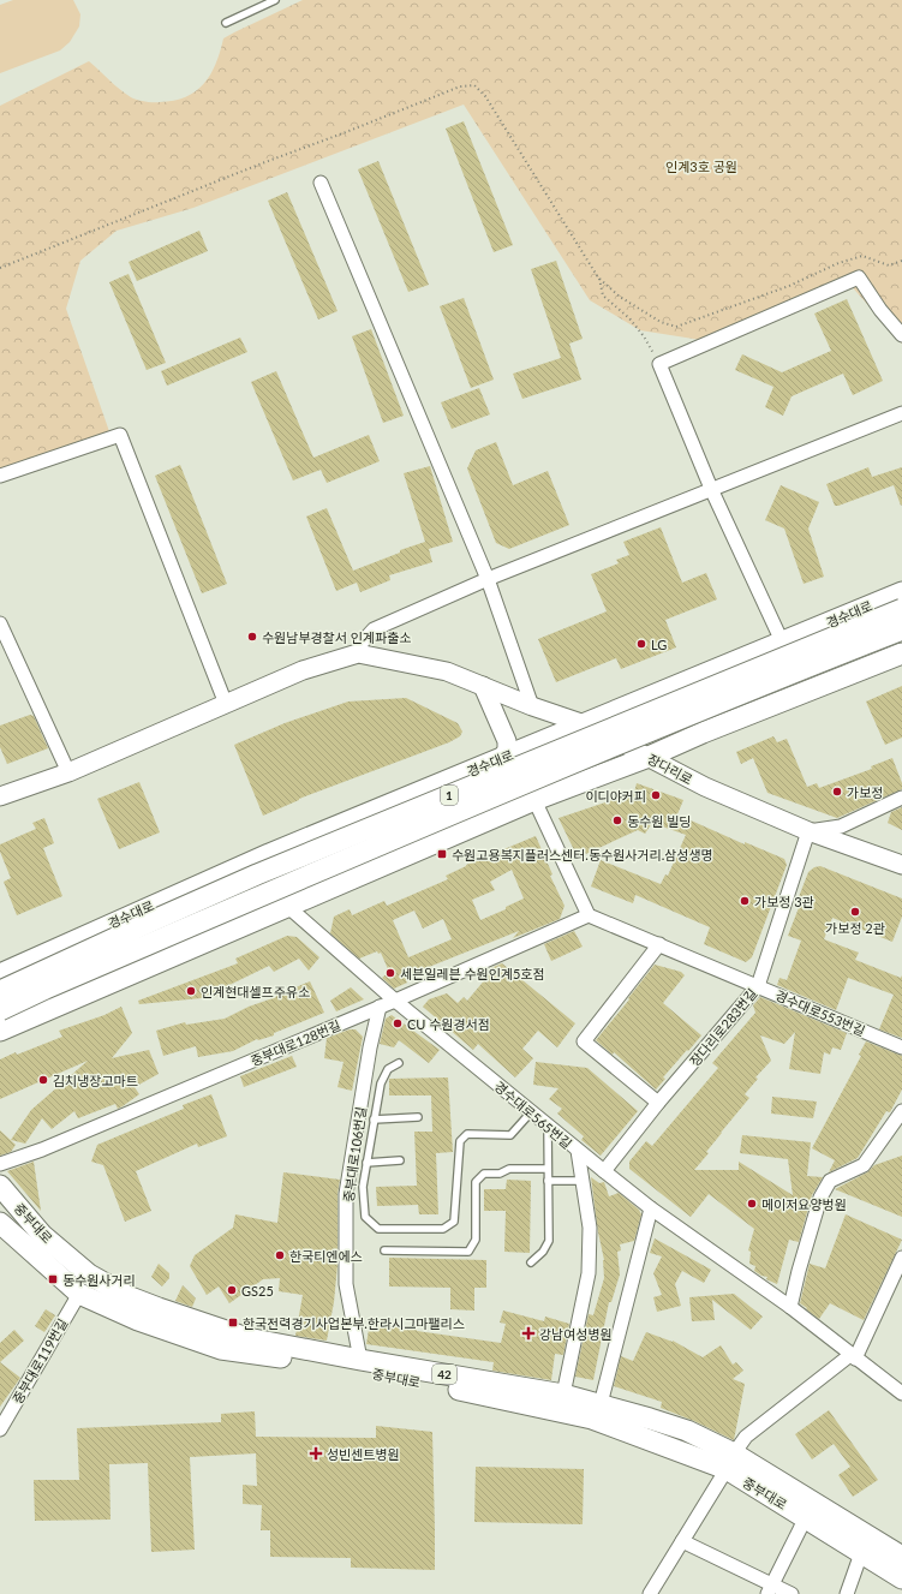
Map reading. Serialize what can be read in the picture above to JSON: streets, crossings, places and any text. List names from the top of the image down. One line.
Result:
{"streets":{"main road":["경수대로","1","중부대로","42"],"street":["장다리로","경수대로553번길","장다리로283번길","중부대로128번길","경수대로565번길","중부대로106번길","중부대로119번길"]},"crossings":[["경수대로","장다리로"],["장다리로","장다리로283번길"],["경수대로553번길","장다리로283번길"],["경수대로553번길","중부대로128번길"],["장다리로283번길","경수대로565번길"],["중부대로128번길","경수대로565번길"],["중부대로128번길","중부대로106번길"],["중부대로106번길","중부대로"],["중부대로","중부대로119번길"]],"parks":["인계3호 공원"],"places":{"other":["수원남부경찰서 인계파출소","LG","가보정","이디야커피","동수원 빌딩","가보정 3관","가보정 2관","세븐일레븐 수원인계5호점","인계현대셀프주유소","CU 수원경서점","김치냉장고마트","메이저요양벙원","한국티엔에스","GS25"],"transit":["수원고용복지플러스센터.동수원사거리.삼성생명","동수원사거리","한국전력경기사업본부.한라시그마팰리스"],"health":["강남여성병원","성빈센트병원"]}}
